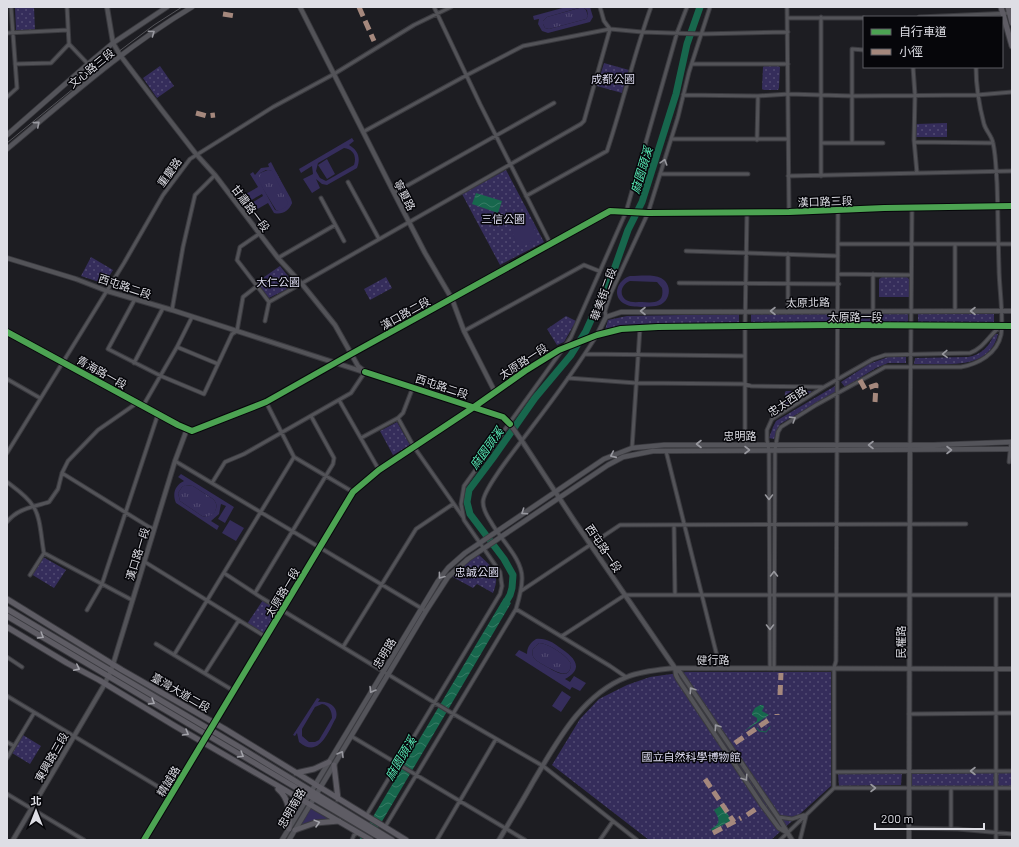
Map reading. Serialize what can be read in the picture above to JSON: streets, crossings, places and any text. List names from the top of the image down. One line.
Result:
{"streets":{"main road":["文心路三段","忠明路","臺灣大道二段","忠明南路"],"street":["重慶路","寧夏路","漢口路三段","甘肅路一段","西屯路二段","華美街二段","太原北路","漢口路二段","太原路一段","青海路一段","忠太西路","西屯路一段","漢口路一段","民權路","健行路","東興路三段","精誠路"]},"crossings":[["文心路三段","甘肅路一段"],["重慶路","寧夏路"],["重慶路","甘肅路一段"],["重慶路","西屯路二段"],["重慶路","青海路一段"],["寧夏路","漢口路二段"],["寧夏路","太原路一段"],["漢口路三段","華美街二段"],["漢口路三段","漢口路二段"],["甘肅路一段","西屯路二段"],["甘肅路一段","漢口路二段"],["西屯路二段","漢口路二段"],["西屯路二段","太原路一段"],["西屯路二段","西屯路一段"],["華美街二段","太原北路"],["華美街二段","太原路一段"],["華美街二段","忠明路"],["華美街二段","西屯路一段"],["華美街二段","臺灣大道二段"],["漢口路二段","青海路一段"],["漢口路二段","漢口路一段"],["太原路一段","忠太西路"],["太原路一段","臺灣大道二段"],["太原路一段","精誠路"],["青海路一段","漢口路一段"],["忠太西路","忠明路"],["忠太西路","健行路"],["忠明路","西屯路一段"],["忠明路","民權路"],["忠明路","臺灣大道二段"],["忠明路","忠明南路"],["西屯路一段","健行路"],["漢口路一段","臺灣大道二段"],["漢口路一段","東興路三段"],["民權路","健行路"],["臺灣大道二段","精誠路"],["臺灣大道二段","忠明南路"]],"water":["麻園頭溪"],"parks":["成都公園","三信公園","大仁公園","忠誠公園","國立自然科學博物館"],"legend":["自行車道","小徑"],"scale_bar":"200 m","north":"top"}
